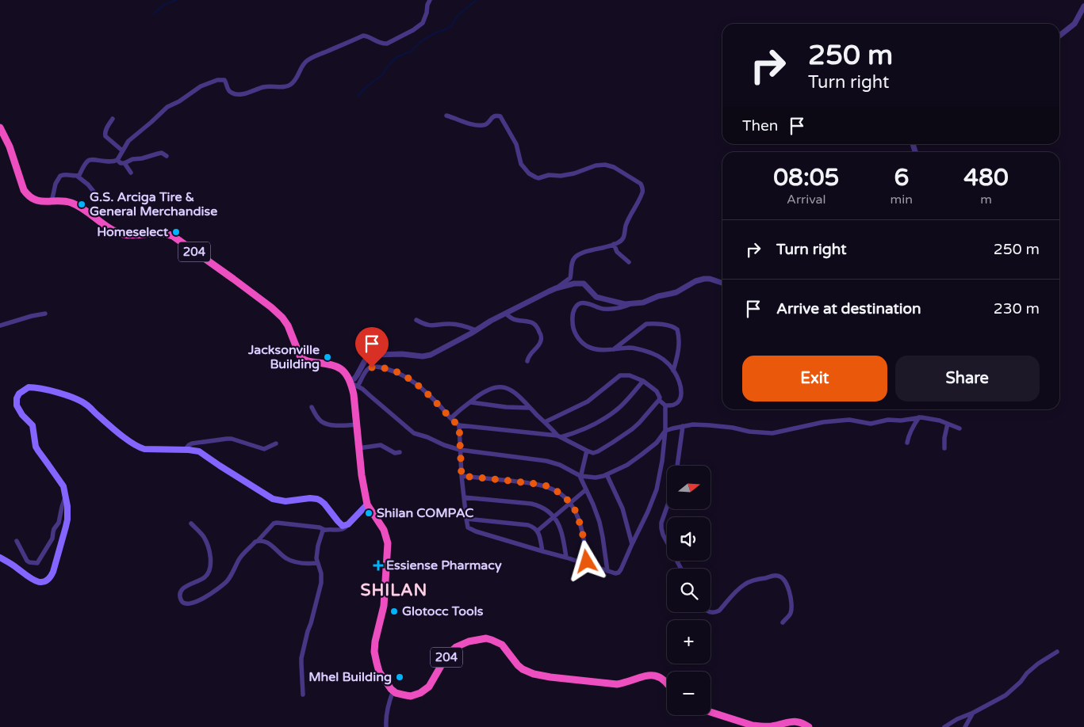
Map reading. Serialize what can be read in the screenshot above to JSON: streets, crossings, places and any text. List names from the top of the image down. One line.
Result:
{"streets":{"highway":["204"]},"districts":["SHILAN"],"places":{"other":["G.S. Arciga Tire & General Merchandise","Homeselect","Jacksonville Building","Shilan COMPAC","Glotocc Tools","Mhel Building"],"health":["Essiense Pharmacy"]},"north":"right","page":{"turn":["250 m","Turn right"],"then":"Then","eta":["08:05","Arrival","6","min","480","m"],"list":[{"name":"Turn right","value":"250 m"},{"name":"Arrive at destination","value":"230 m"}],"buttons":["Exit","Share"],"map_buttons":["+","−"]}}
